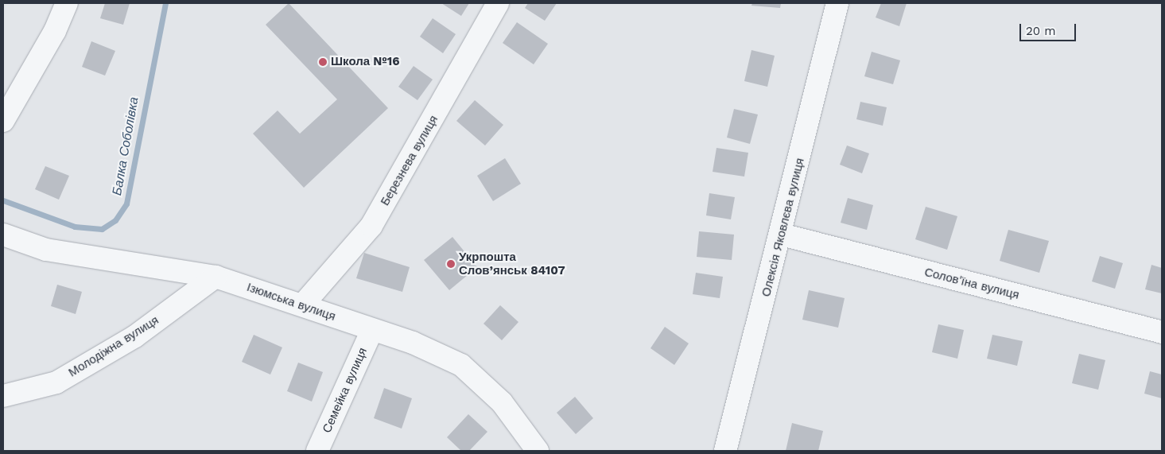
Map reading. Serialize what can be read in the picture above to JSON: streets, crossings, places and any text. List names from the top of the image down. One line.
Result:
{"streets":{"street":["Березнева вулиця","Олексія Яковлєва вулиця","Солов'їна вулиця","Ізюмська вулиця","Молодіжна вулиця","Семейка вулиця"]},"crossings":[["Березнева вулиця","Ізюмська вулиця"],["Олексія Яковлєва вулиця","Солов'їна вулиця"],["Ізюмська вулиця","Молодіжна вулиця"],["Ізюмська вулиця","Семейка вулиця"]],"water":["Балка Соболівка"],"places":["Школа №16","Укрпошта Слов’янськ 84107"],"scale_bar":"20 m"}
